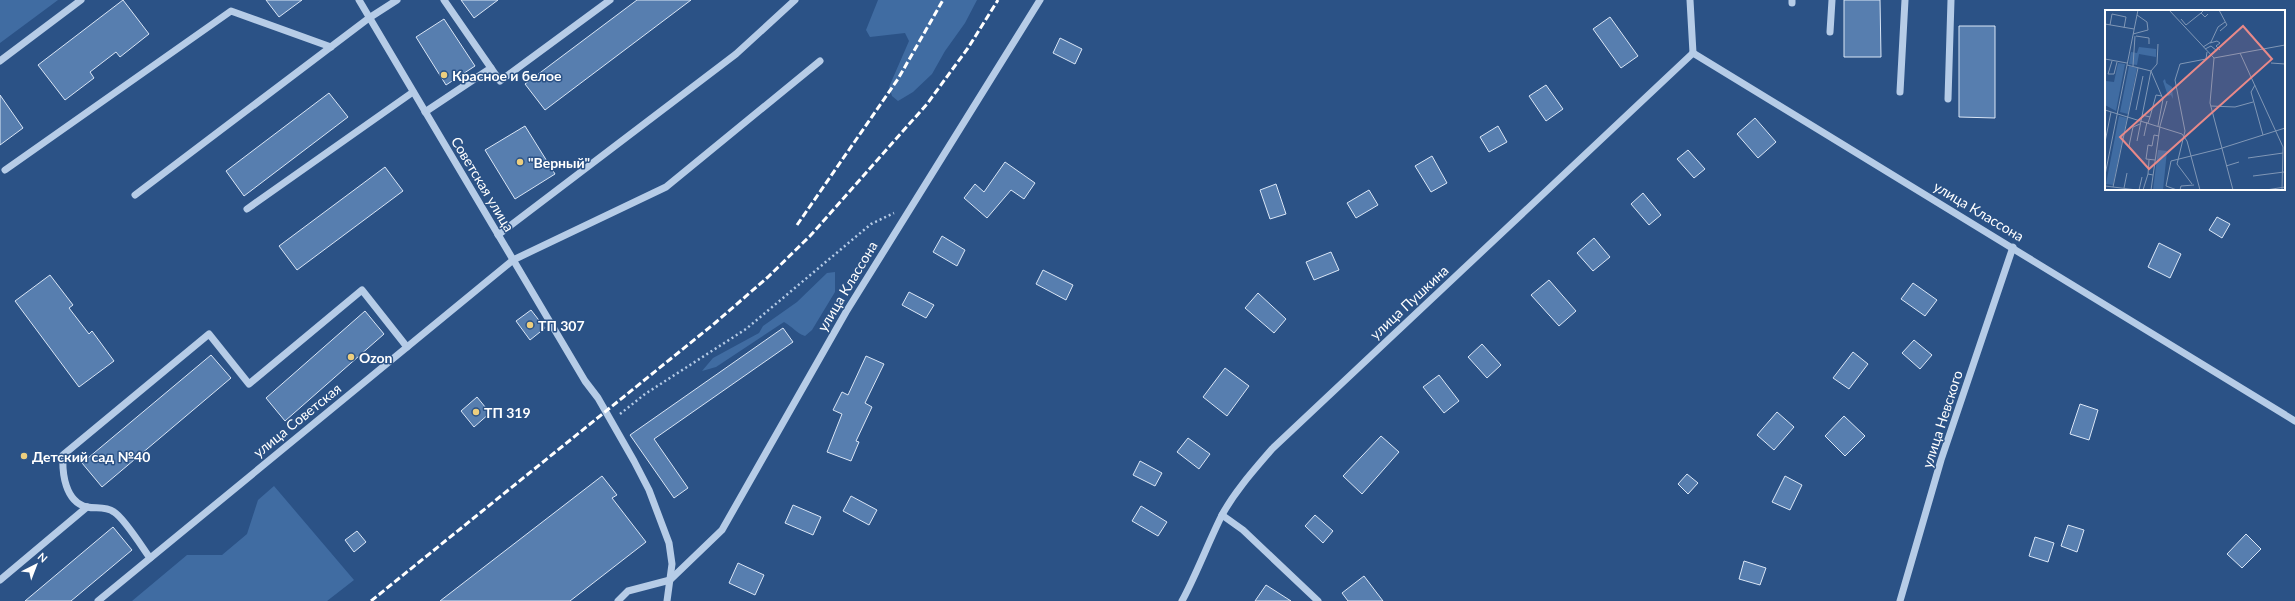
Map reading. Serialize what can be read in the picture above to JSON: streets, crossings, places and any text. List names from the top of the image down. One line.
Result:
{"streets":{"street":["Советская улица","улица Классона","улица Пушкина","улица Невского","улица Советская"]},"crossings":[["Советская улица","улица Классона"],["Советская улица","улица Советская"],["улица Классона","улица Пушкина"],["улица Классона","улица Невского"]],"places":["Красное и белое","\"Верный\"","ТП 307","Ozon","ТП 319","Детский сад №40"],"north":"top right"}
